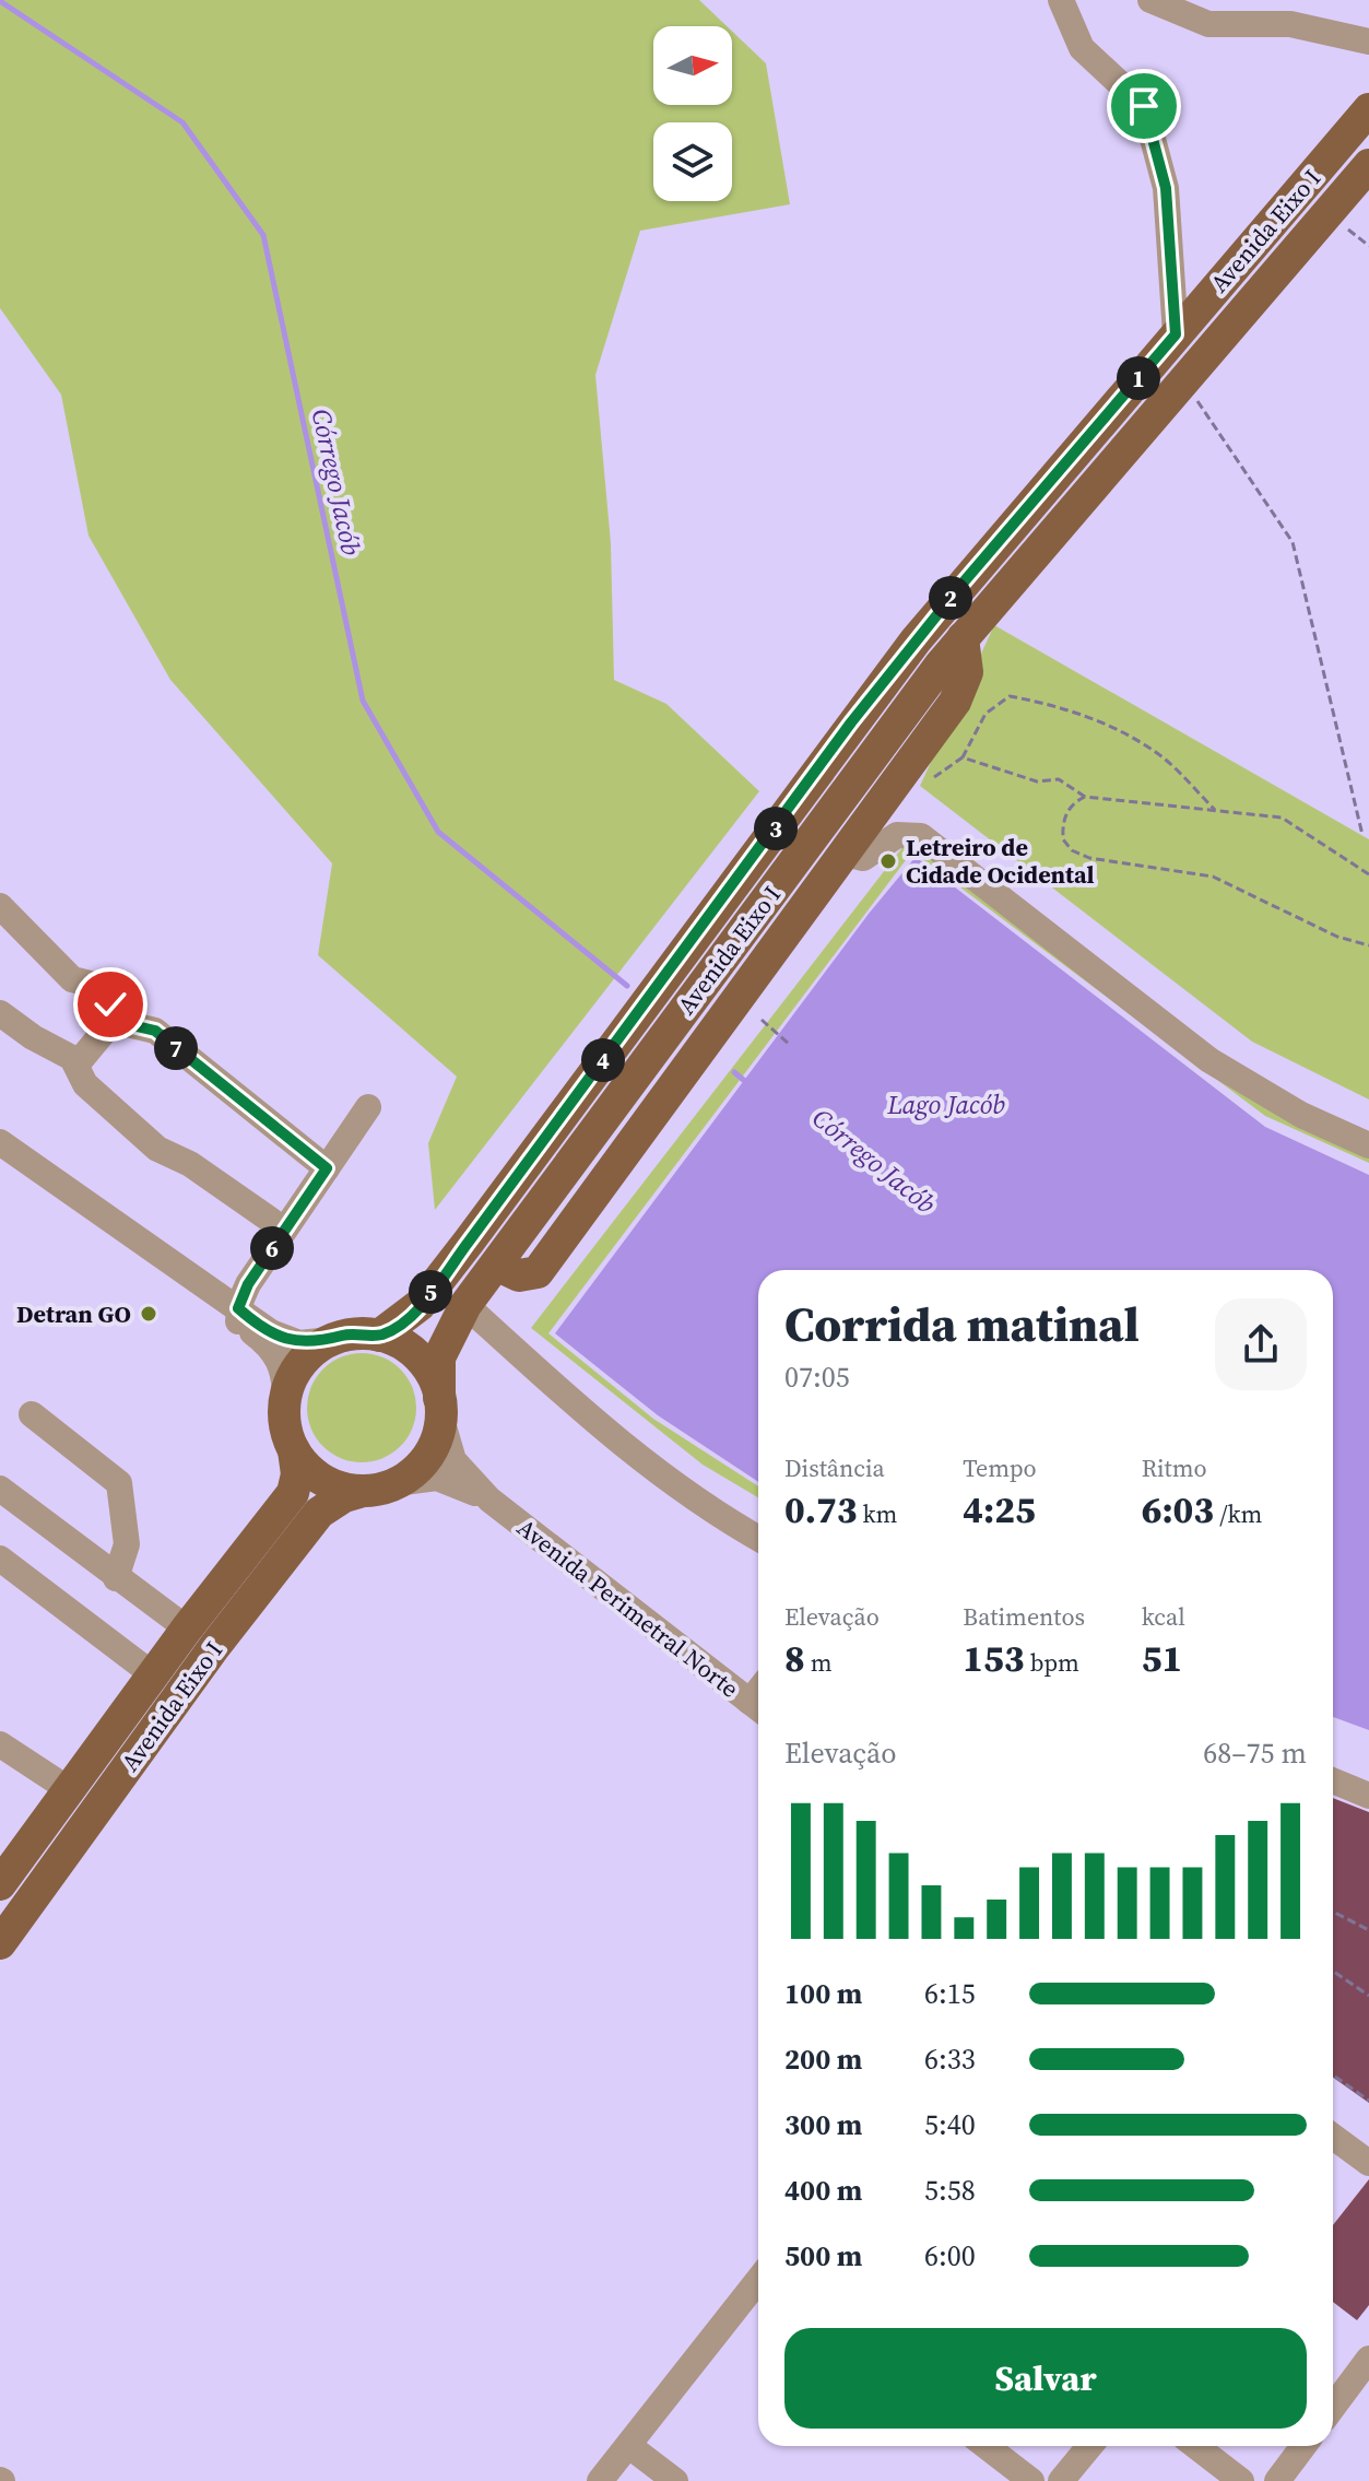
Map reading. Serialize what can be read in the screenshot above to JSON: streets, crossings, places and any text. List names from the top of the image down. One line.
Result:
{"streets":{"main road":["Avenida Eixo I"],"street":["Avenida Perimetral Norte"]},"crossings":[["Avenida Eixo I","Avenida Perimetral Norte"]],"water":["Córrego Jacób","Lago Jacób"],"places":["Letreiro de Cidade Ocidental","Detran GO"],"north":"right","page":{"pins":["1","2","3","7","4","6","5"],"heading":["Corrida matinal","07:05"],"stats":[["Distância","0.73 km"],["Tempo","4:25"],["Ritmo","6:03 /km"],["Elevação","8 m"],["Batimentos","153 bpm"],["kcal","51"]],"chart":["Elevação","68–75 m"],"list":[{"name":"100 m","note":"6:15"},{"name":"200 m","note":"6:33"},{"name":"300 m","note":"5:40"},{"name":"400 m","note":"5:58"},{"name":"500 m","note":"6:00"}],"buttons":"Salvar"}}
